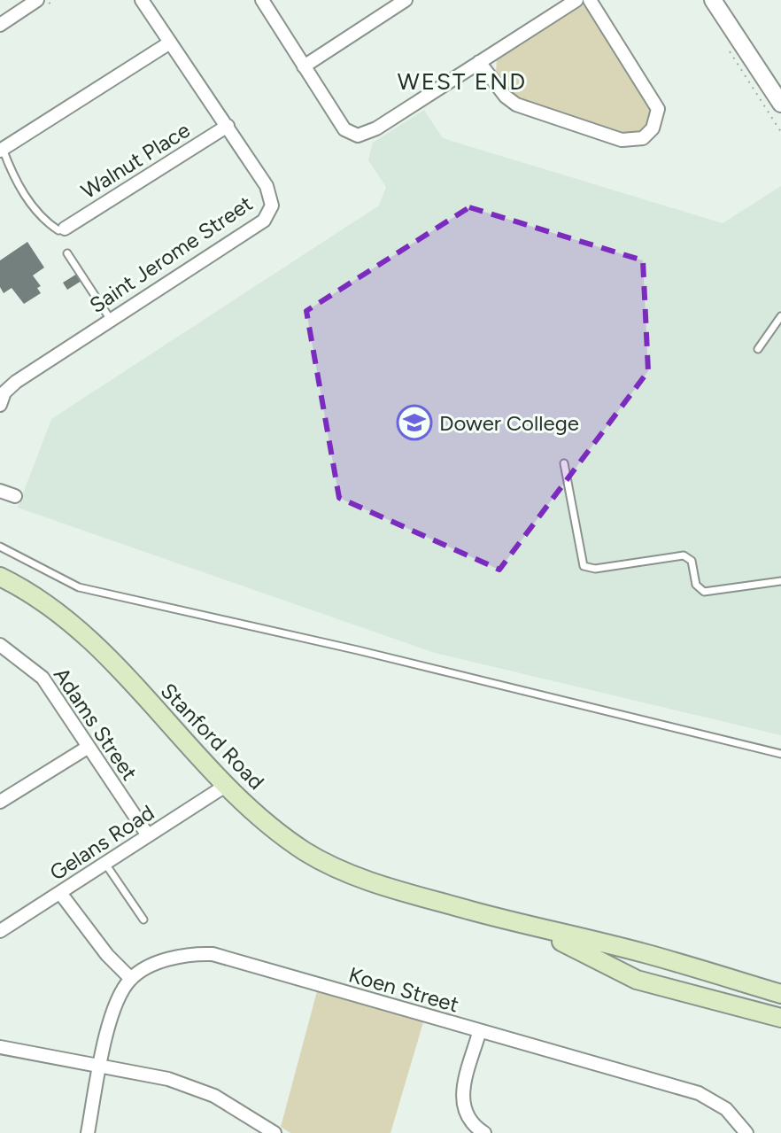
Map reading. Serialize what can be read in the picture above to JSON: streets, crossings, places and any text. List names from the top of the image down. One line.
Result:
{"streets":{"main road":["Stanford Road"],"street":["Walnut Place","Saint Jerome Street","Adams Street","Gelans Road","Koen Street"]},"crossings":[["Walnut Place","Saint Jerome Street"],["Adams Street","Gelans Road"],["Stanford Road","Gelans Road"]],"districts":["WEST END"],"places":{"school or university":["Dower College"]}}
